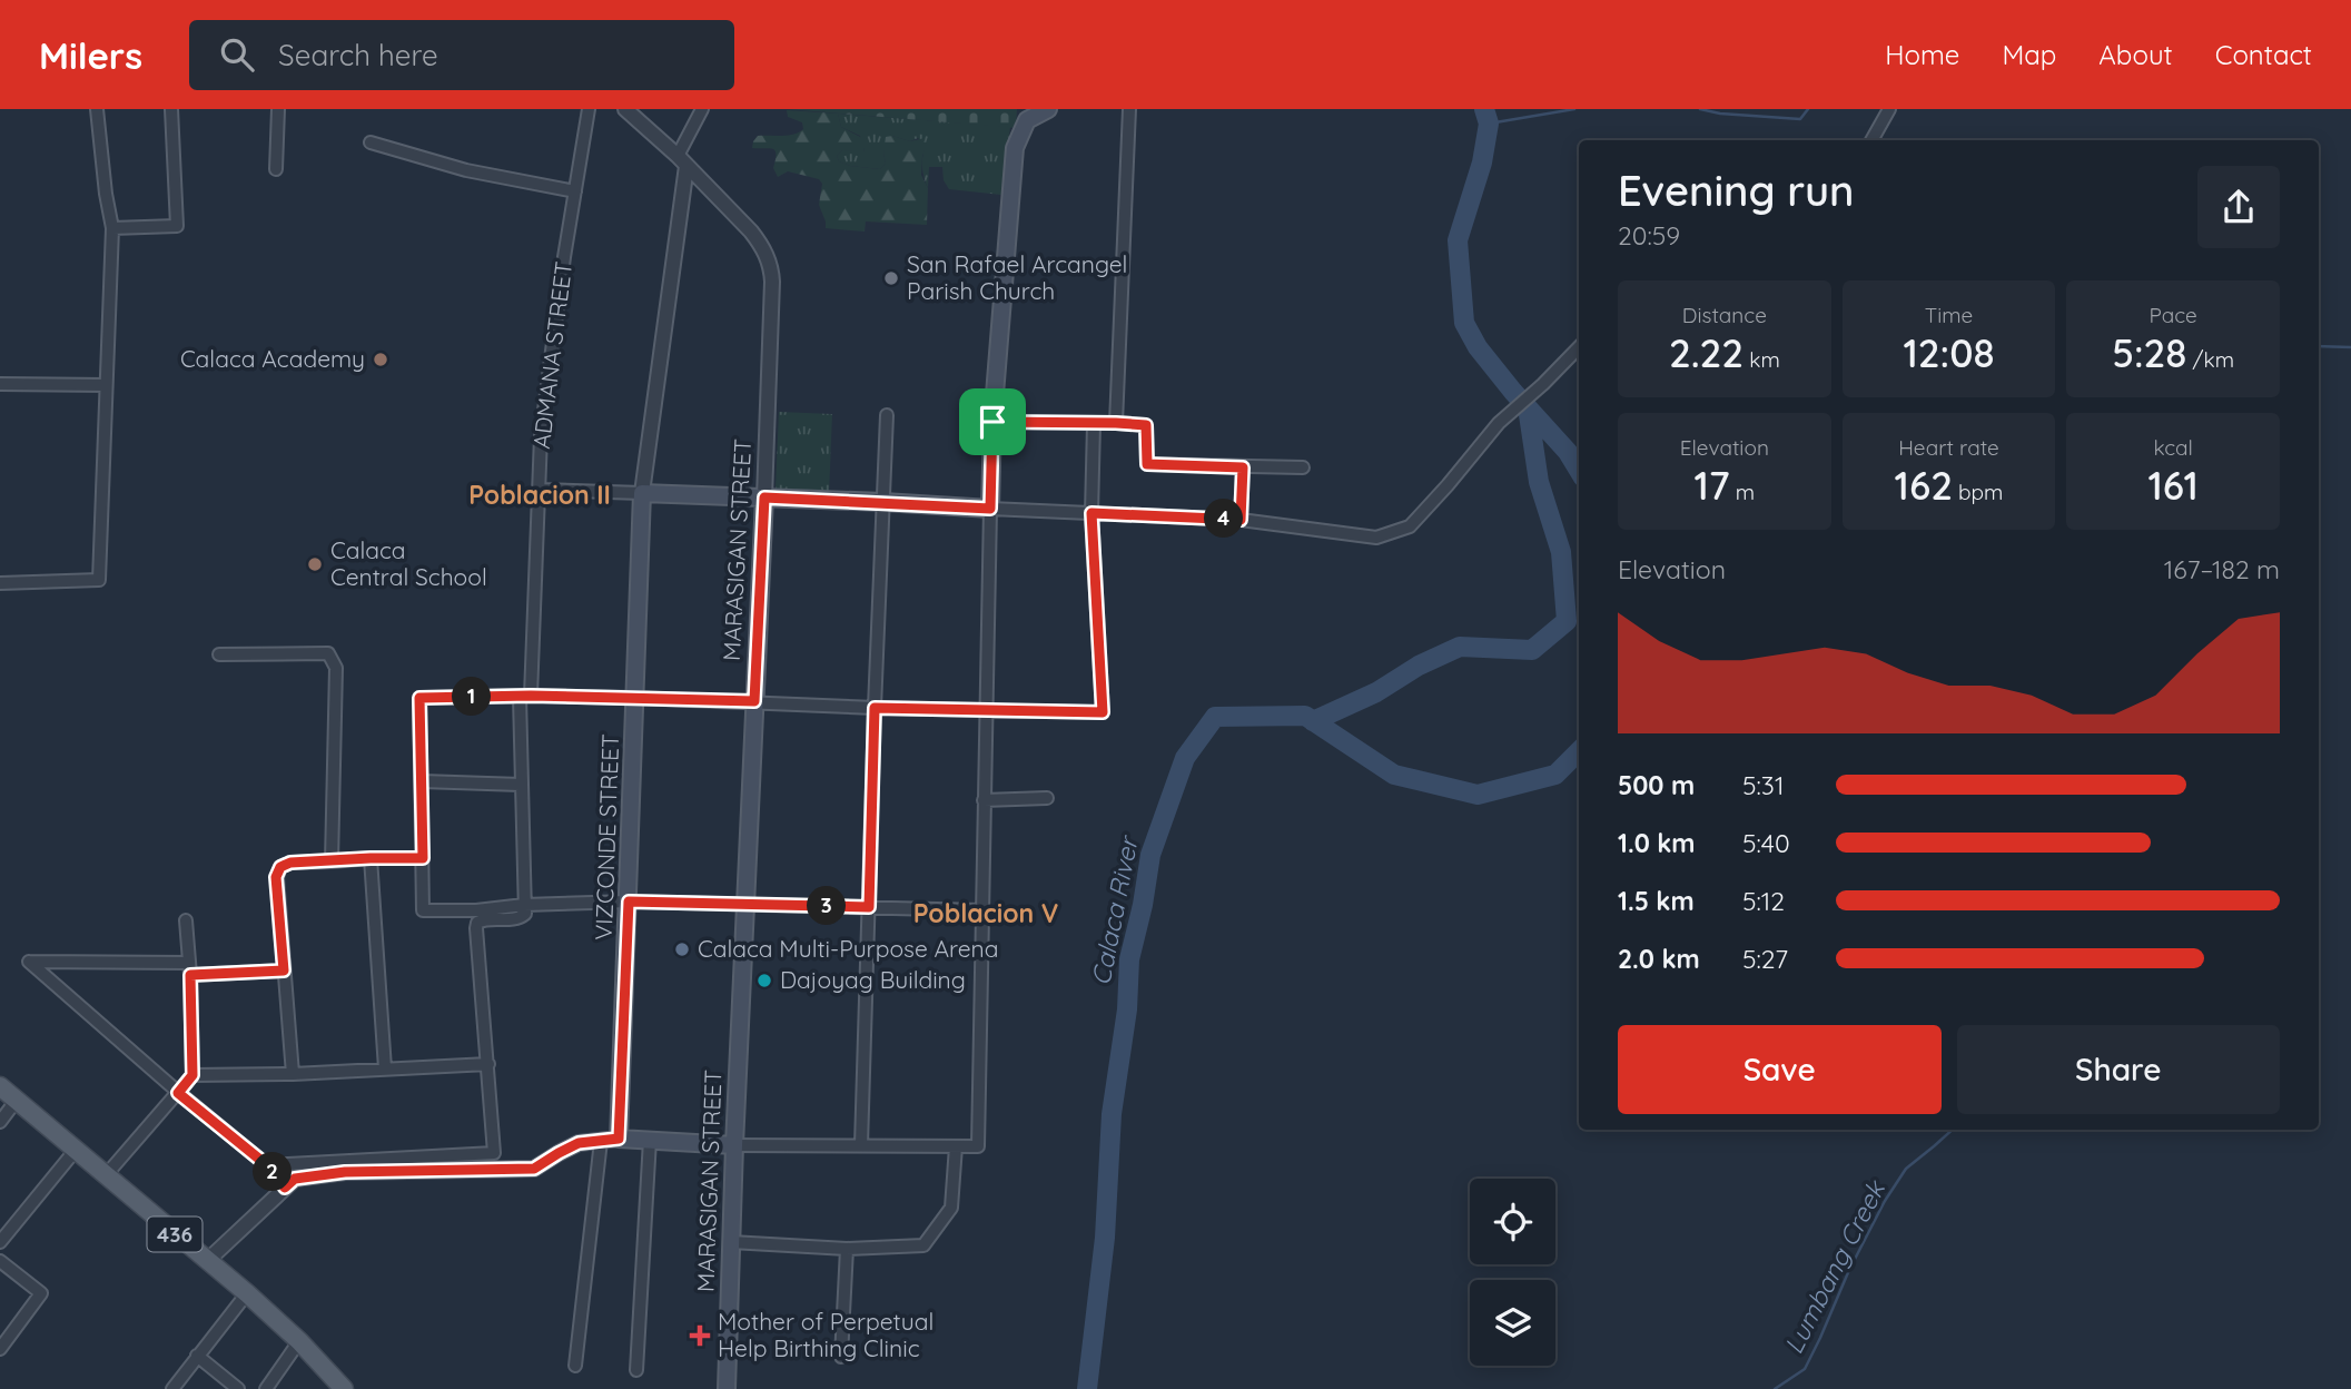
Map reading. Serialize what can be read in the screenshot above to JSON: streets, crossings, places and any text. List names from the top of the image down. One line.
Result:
{"streets":{"main road":["MARASIGAN STREET","VIZCONDE STREET","436"],"street":["ADMANA STREET"]},"crossings":[["MARASIGAN STREET","VIZCONDE STREET"]],"districts":["Poblacion II","Poblacion V"],"water":["Calaca River","Lumbang Creek"],"places":{"other":["San Rafael Arcangel Parish Church","Calaca Academy","Calaca Central School","Calaca Multi-Purpose Arena","Dajoyag Building"],"health":["Mother of Perpetual Help Birthing Clinic"]},"page":{"header":"Milers","search":"Search here","nav":["Home","Map","About","Contact"],"heading":["Evening run","20:59"],"stats":[["Distance","2.22 km"],["Time","12:08"],["Pace","5:28 /km"],["Elevation","17 m"],["Heart rate","162 bpm"],["kcal","161"]],"pins":["4","1","3","2"],"chart":["Elevation","167–182 m"],"list":[{"name":"500 m","note":"5:31"},{"name":"1.0 km","note":"5:40"},{"name":"1.5 km","note":"5:12"},{"name":"2.0 km","note":"5:27"}],"buttons":["Save","Share"]}}
